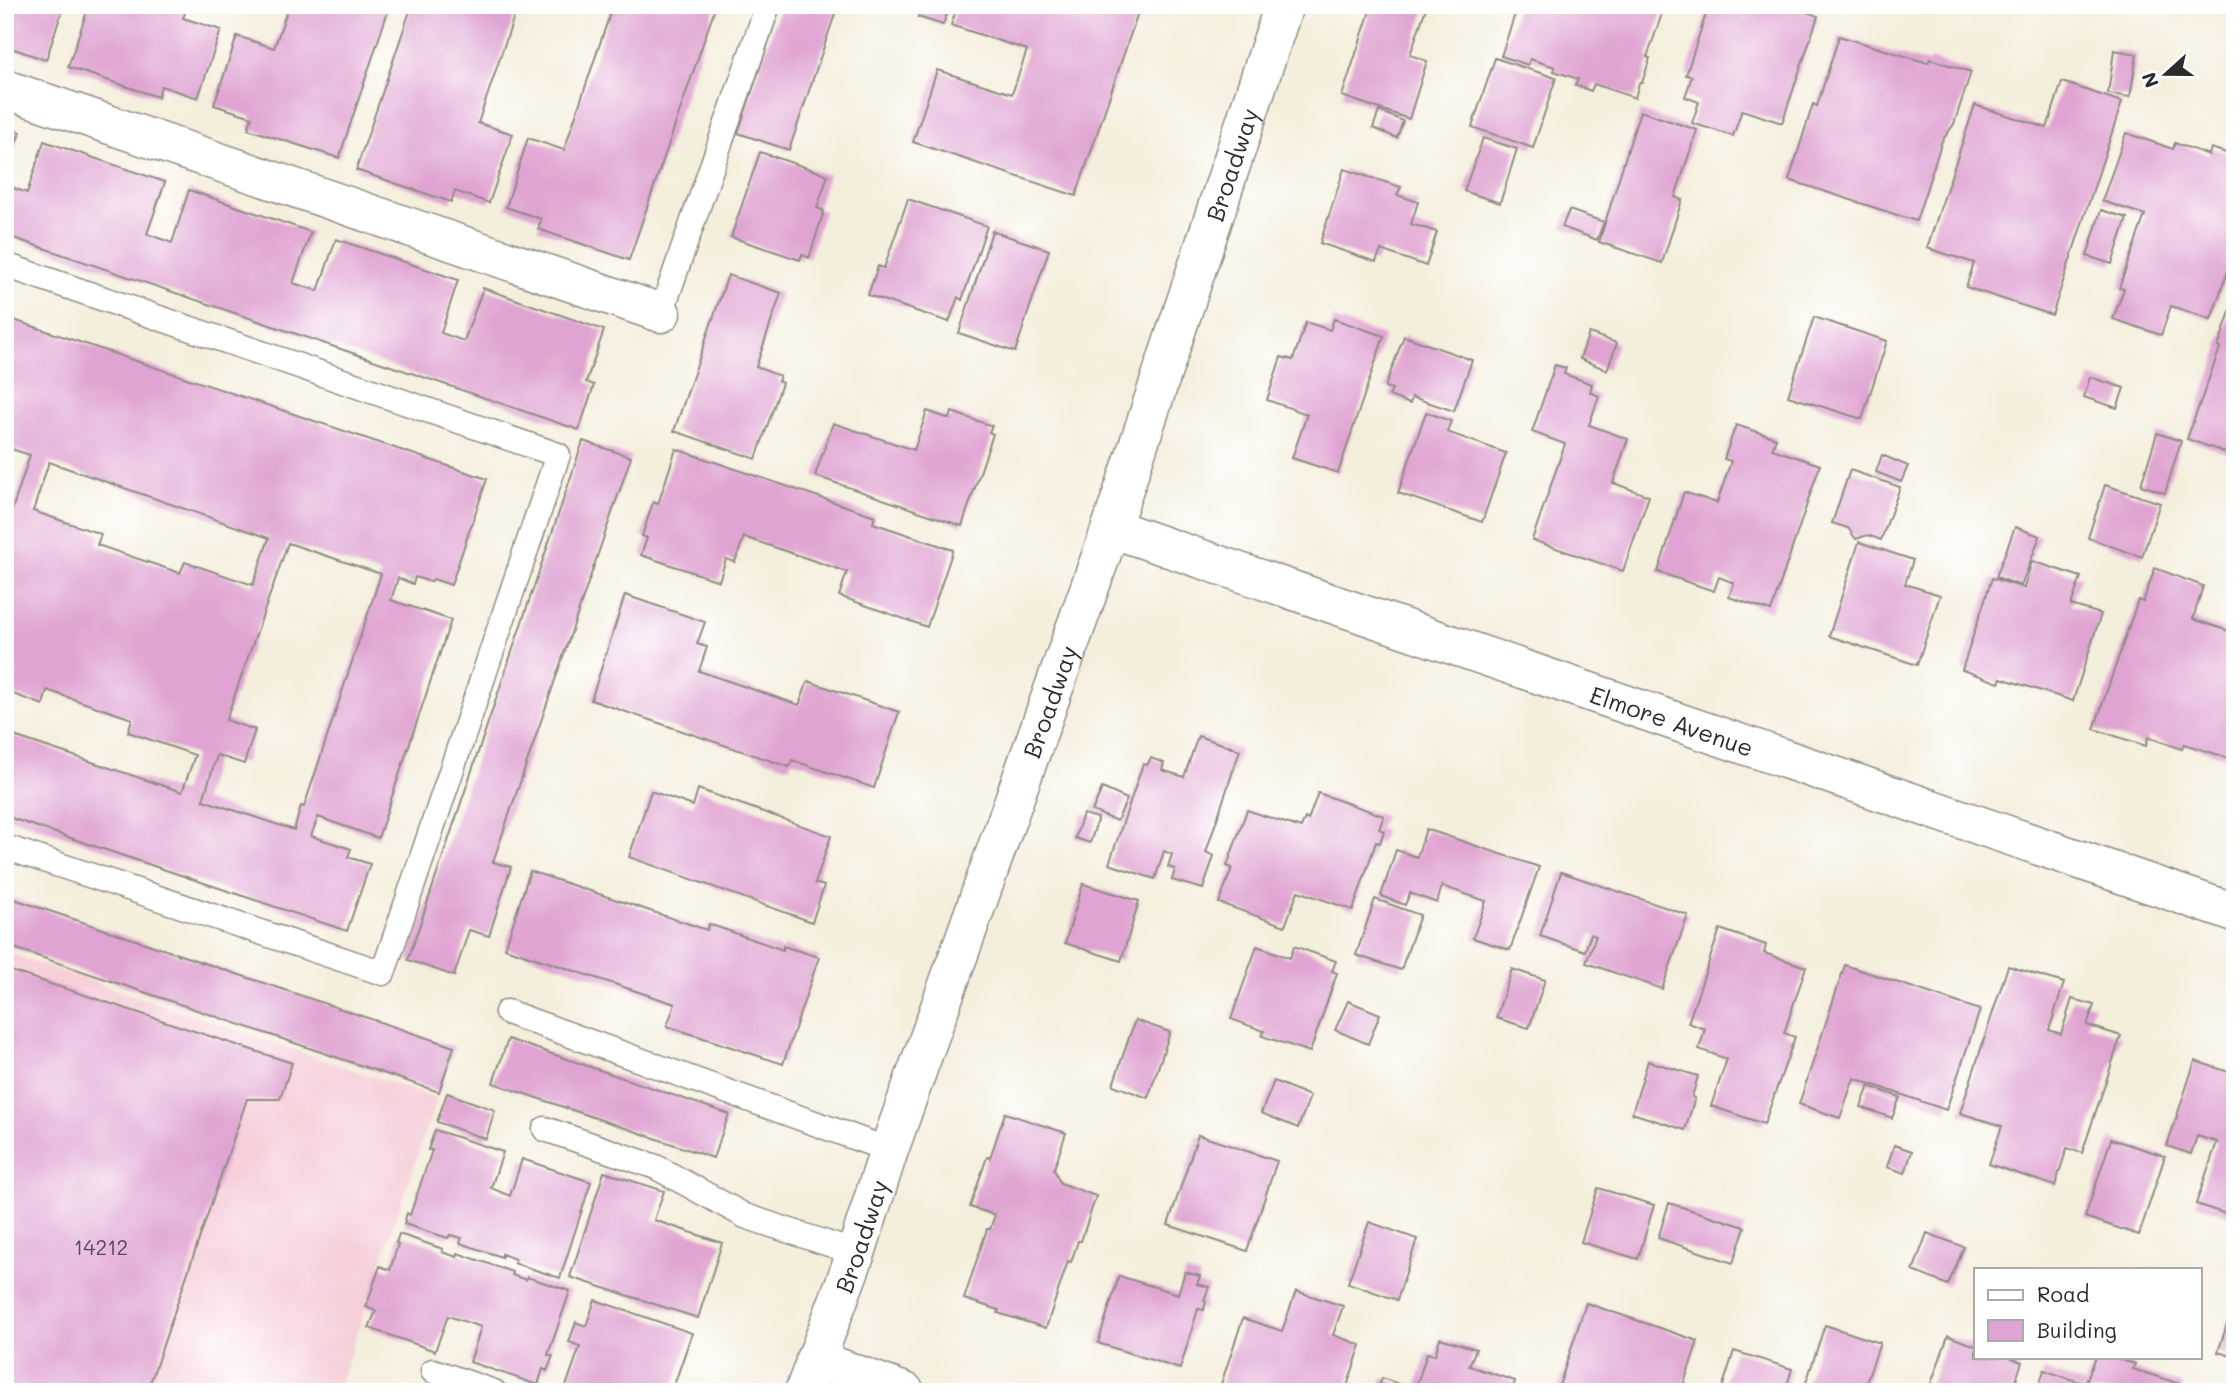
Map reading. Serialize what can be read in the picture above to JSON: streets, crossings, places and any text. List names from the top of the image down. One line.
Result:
{"streets":{"street":["Broadway","Elmore Avenue"]},"crossings":[["Broadway","Elmore Avenue"]],"house_numbers":["14212"],"legend":["Road","Building"],"north":"left"}
